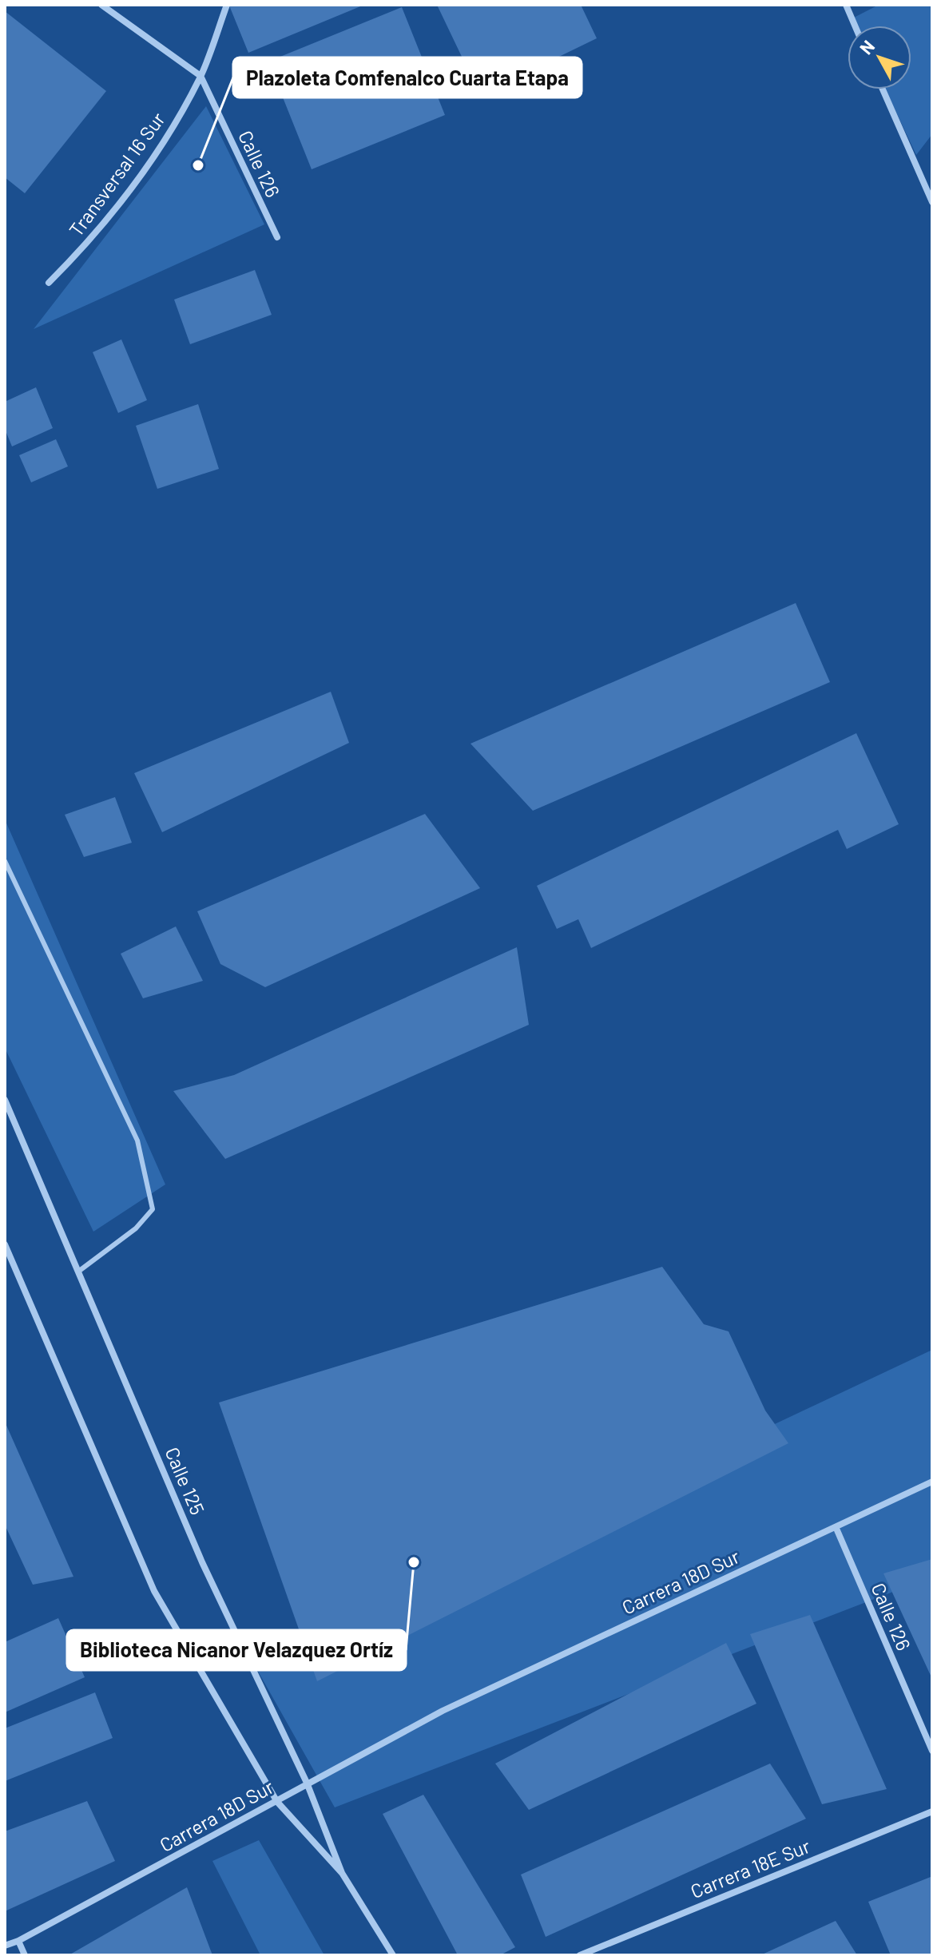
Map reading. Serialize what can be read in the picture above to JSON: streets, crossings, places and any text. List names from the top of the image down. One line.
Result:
{"streets":{"street":["Calle 126","Transversal 16 Sur","Calle 125","Carrera 18D Sur","Carrera 18E Sur"]},"crossings":[["Calle 126","Transversal 16 Sur"],["Calle 126","Carrera 18D Sur"],["Calle 125","Carrera 18D Sur"]],"places":["Plazoleta Comfenalco Cuarta Etapa","Biblioteca Nicanor Velazquez Ortíz"],"north":"top left"}
